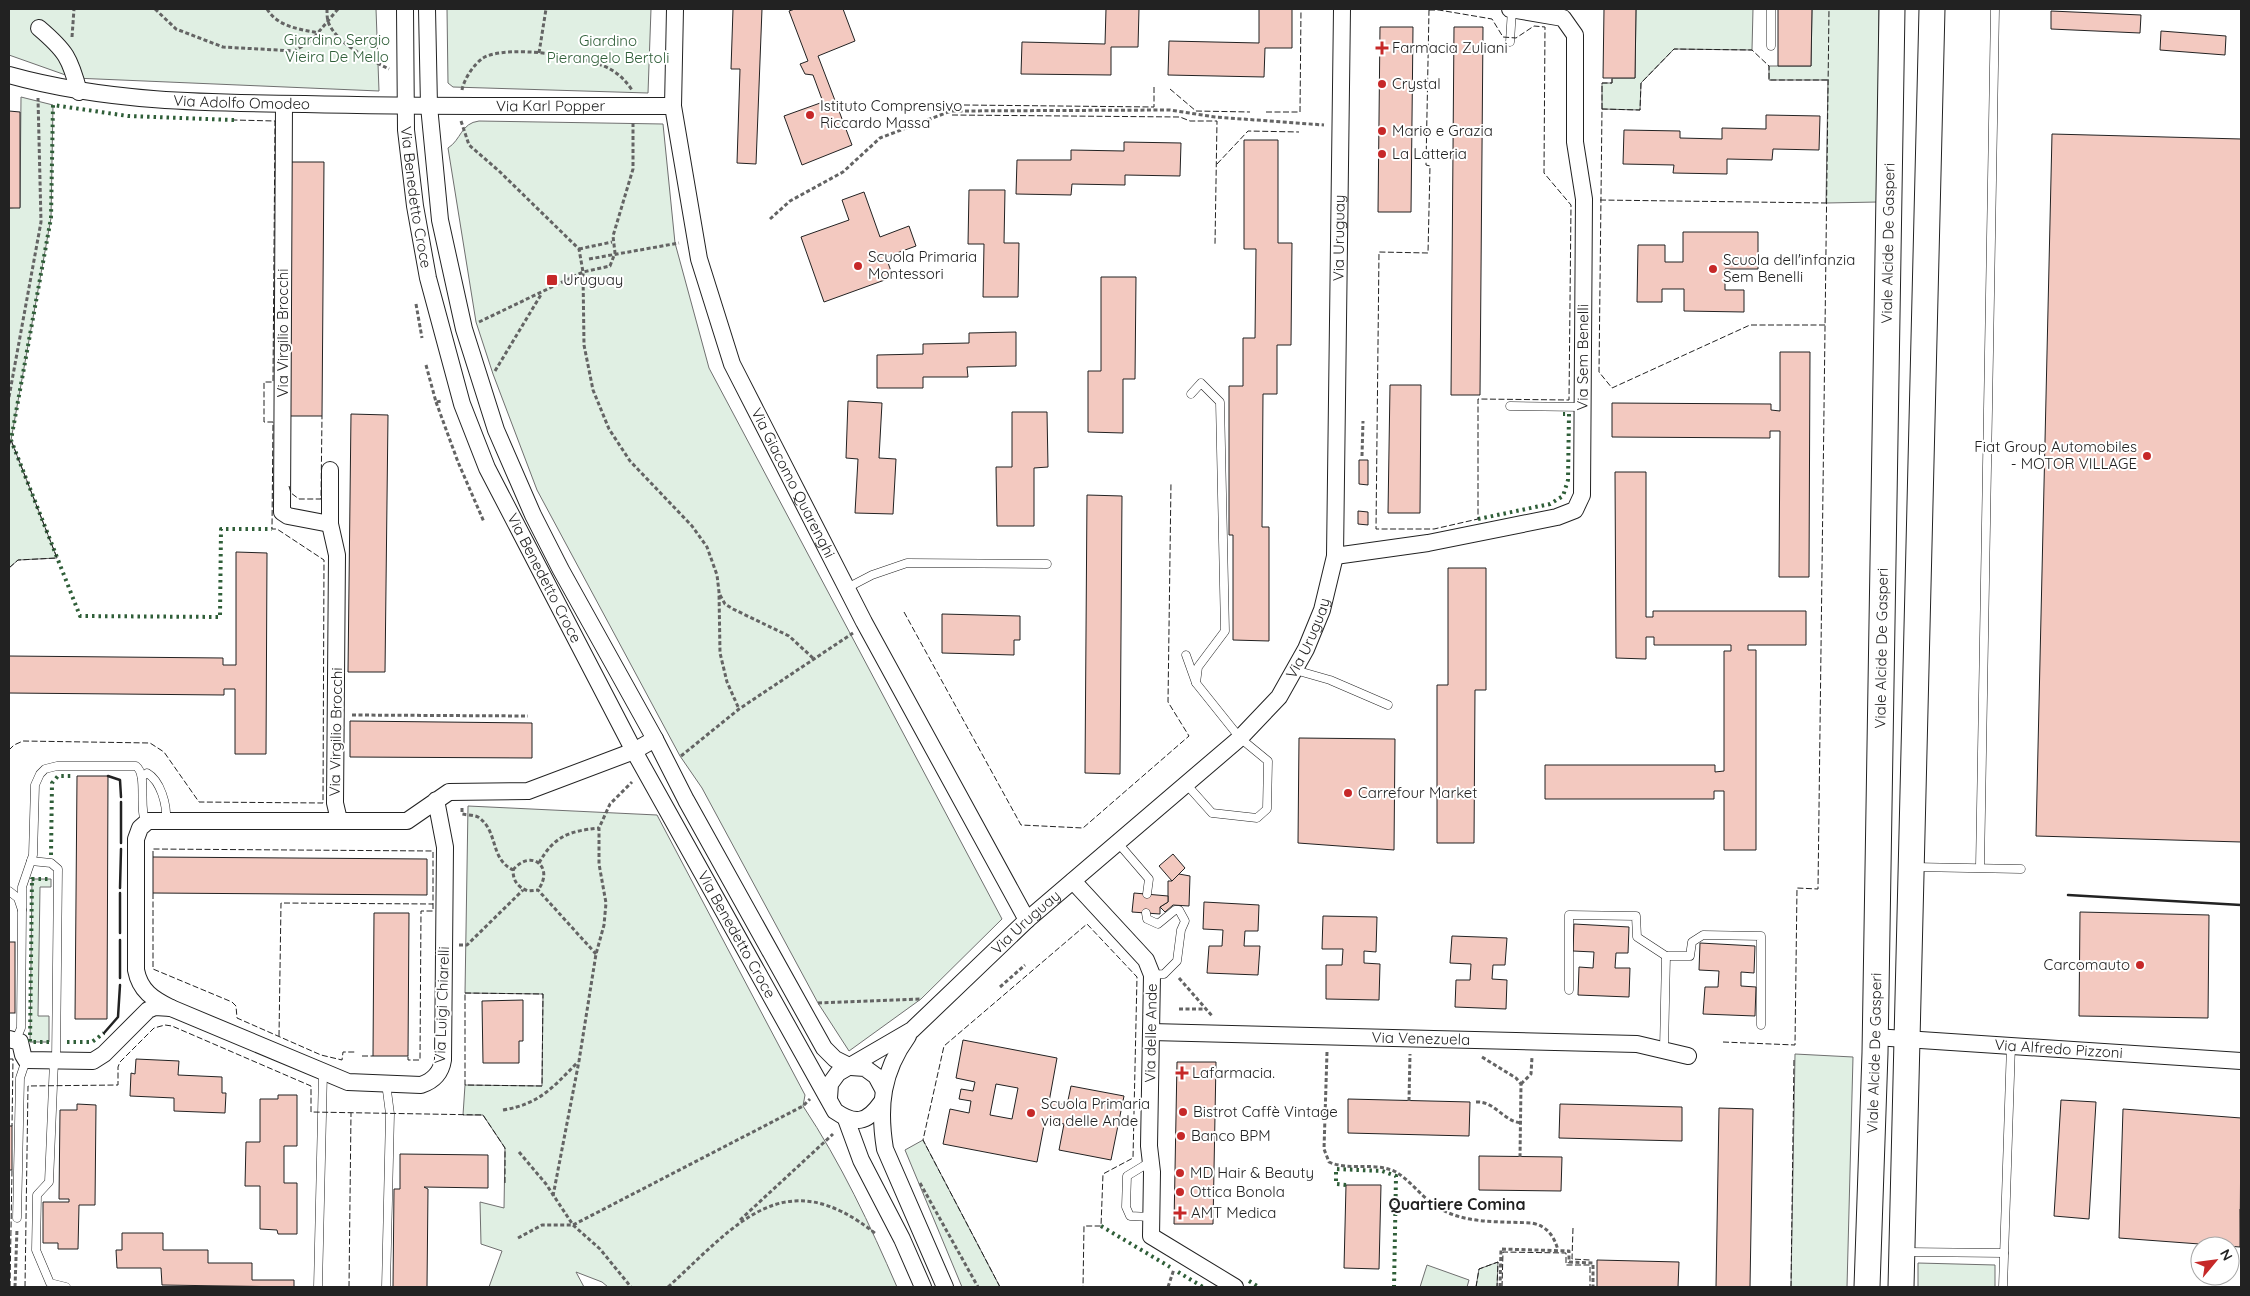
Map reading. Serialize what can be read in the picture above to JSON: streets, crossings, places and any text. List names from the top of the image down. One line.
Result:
{"streets":{"main road":["Viale Alcide De Gasperi"],"street":["Via Adolfo Omodeo","Via Karl Popper","Via Benedetto Croce","Via Uruguay","Via Virgilio Brocchi","Via Sem Benelli","Via Giacomo Quarenghi","Via Luigi Chiarelli","Via delle Ande","Via Venezuela","Via Alfredo Pizzoni"]},"crossings":[["Via Adolfo Omodeo","Via Karl Popper"],["Via Adolfo Omodeo","Via Benedetto Croce"],["Via Adolfo Omodeo","Via Virgilio Brocchi"],["Via Karl Popper","Via Benedetto Croce"],["Via Karl Popper","Via Giacomo Quarenghi"],["Via Benedetto Croce","Via Uruguay"],["Via Uruguay","Via Sem Benelli"],["Via Uruguay","Via Giacomo Quarenghi"],["Via Uruguay","Via delle Ande"],["Viale Alcide De Gasperi","Via Alfredo Pizzoni"],["Via delle Ande","Via Venezuela"]],"districts":["Quartiere Comina"],"parks":["Giardino Sergio Vieira De Mello","Giardino Pierangelo Bertoli"],"places":{"health":["Farmacia Zuliani","Lafarmacia.","AMT Medica"],"other":["Crystal","Istituto Comprensivo Riccardo Massa","Mario e Grazia","La Latteria","Scuola Primaria Montessori","Scuola dell'infanzia Sem Benelli","Fiat Group Automobiles - MOTOR VILLAGE","Carrefour Market","Carcomauto","Bistrot Caffè Vintage","Scuola Primaria via delle Ande","Banco BPM","MD Hair & Beauty","Ottica Bonola"],"transit":["Uruguay"]},"north":"top right"}
